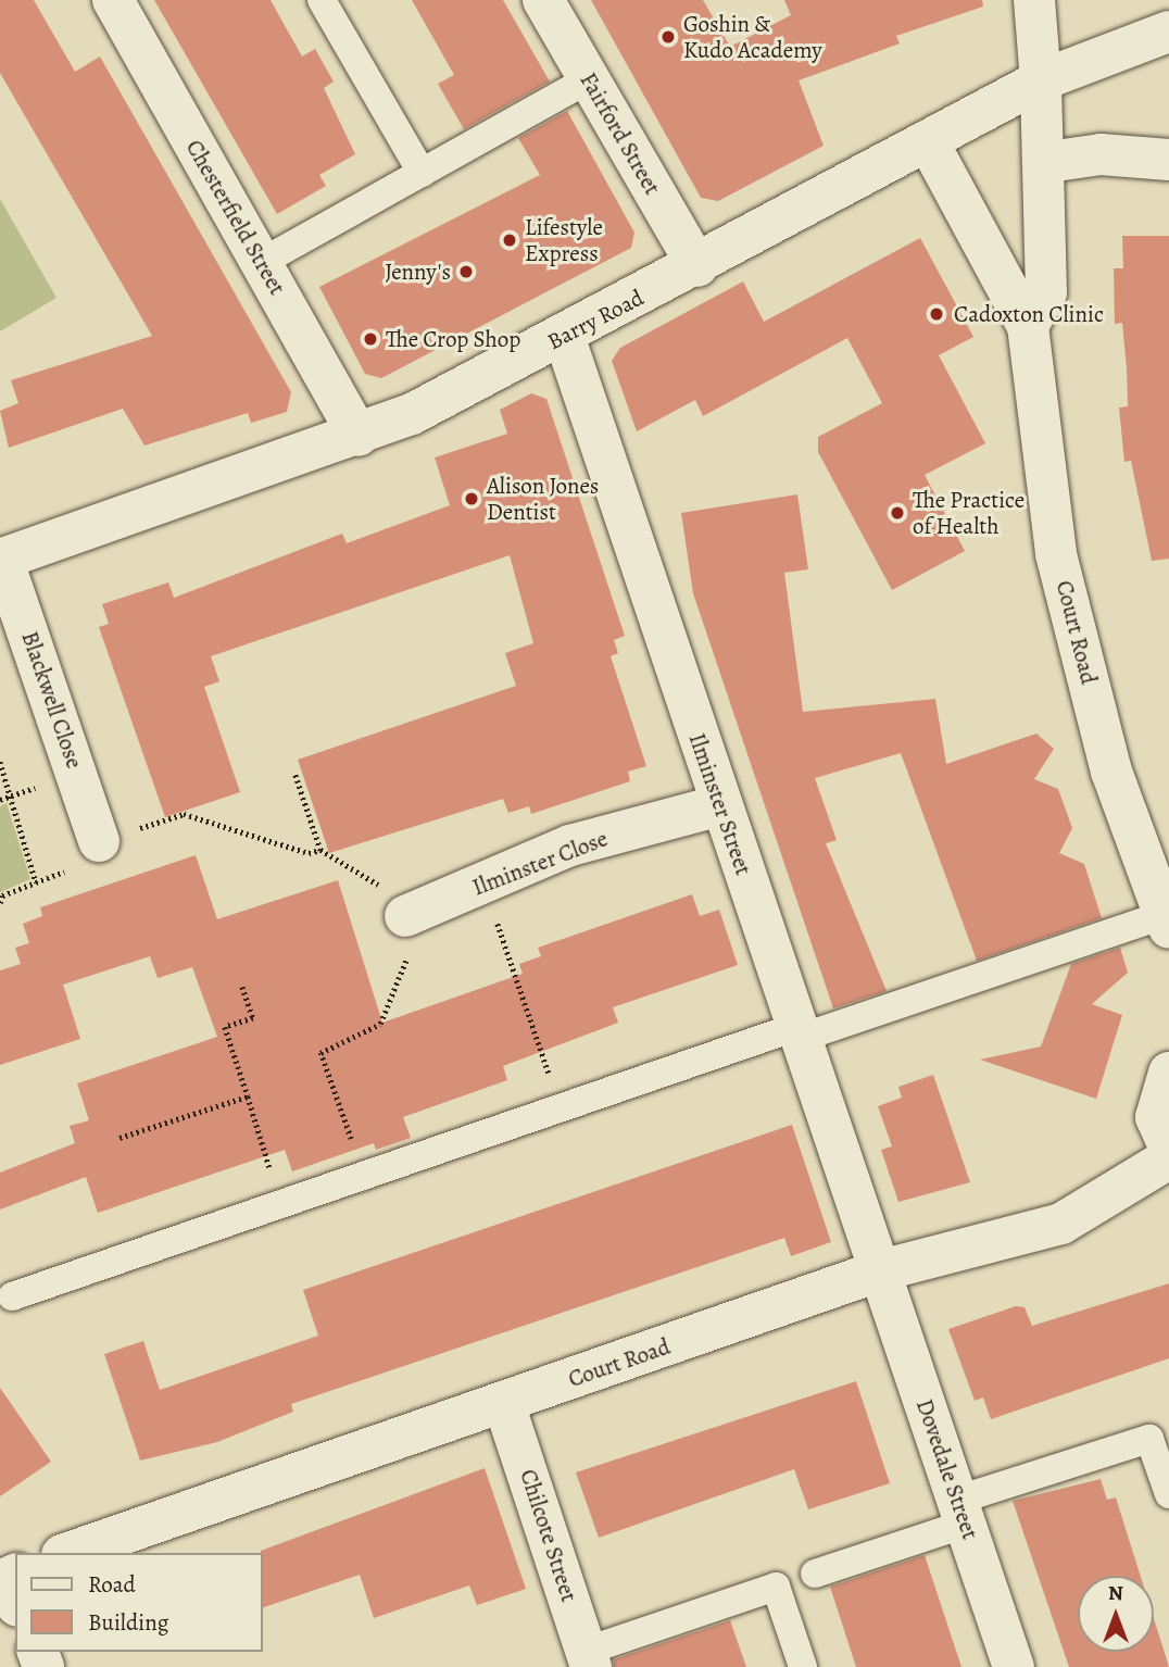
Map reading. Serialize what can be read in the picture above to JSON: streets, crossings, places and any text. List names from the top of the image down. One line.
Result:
{"streets":{"street":["Fairford Street","Chesterfield Street","Barry Road","Court Road","Blackwell Close","Ilminster Street","Ilminster Close","Dovedale Street","Chilcote Street"]},"crossings":[["Fairford Street","Barry Road"],["Chesterfield Street","Barry Road"],["Barry Road","Court Road"],["Barry Road","Blackwell Close"],["Barry Road","Ilminster Street"],["Court Road","Ilminster Street"],["Court Road","Dovedale Street"],["Court Road","Chilcote Street"],["Ilminster Street","Ilminster Close"],["Ilminster Street","Dovedale Street"]],"places":["Goshin & Kudo Academy","Lifestyle Express","Jenny's","Cadoxton Clinic","The Crop Shop","Alison Jones Dentist","The Practice of Health"],"legend":["Road","Building"],"north":"top"}
